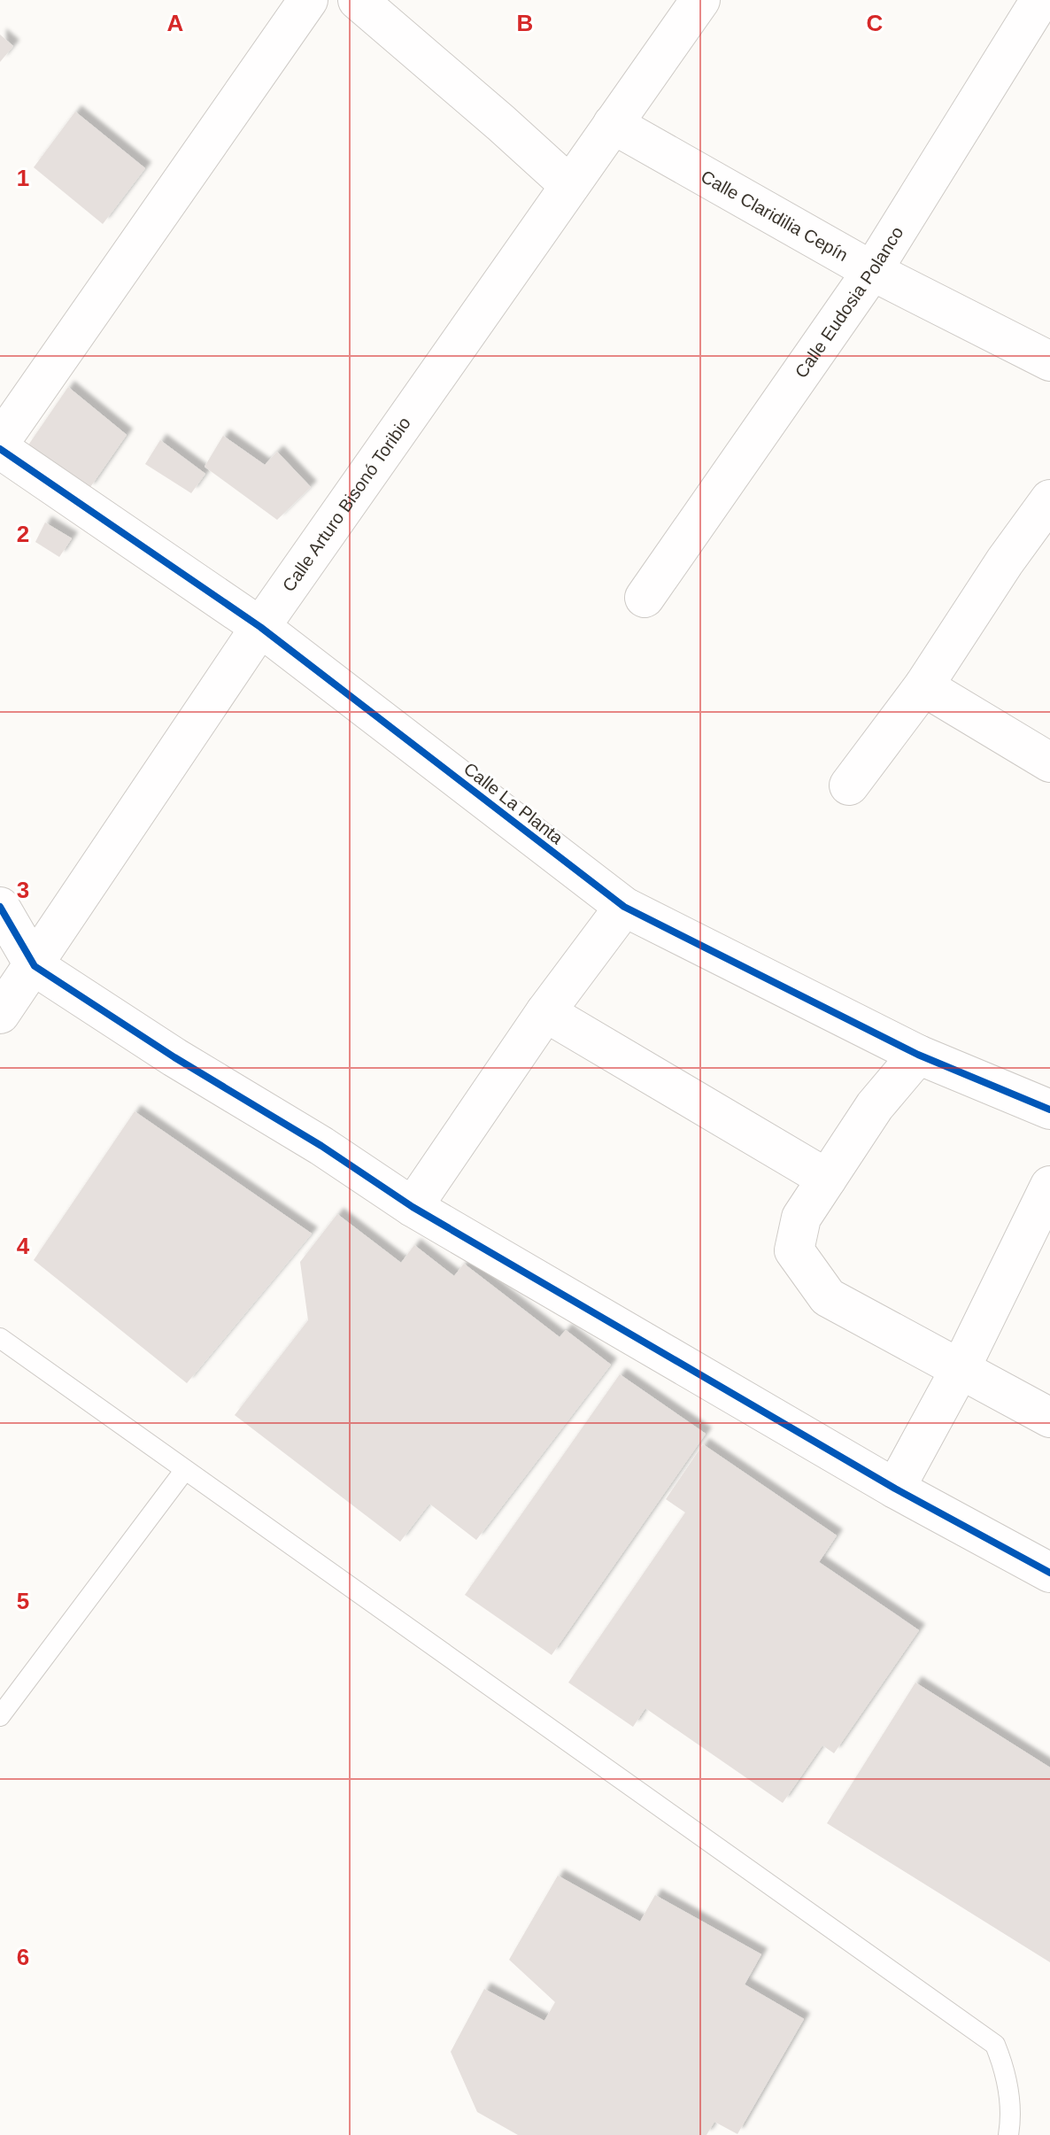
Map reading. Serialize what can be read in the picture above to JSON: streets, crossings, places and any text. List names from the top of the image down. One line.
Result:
{"streets":{"street":["Calle Claridilia Cepín","Calle Eudosia Polanco","Calle Arturo Bisonó Toribio","Calle La Planta"]},"crossings":[["Calle Claridilia Cepín","Calle Eudosia Polanco"],["Calle Claridilia Cepín","Calle Arturo Bisonó Toribio"],["Calle Arturo Bisonó Toribio","Calle La Planta"]],"grid":{"columns":["A","B","C"],"rows":["1","2","3","4","5","6"]}}
